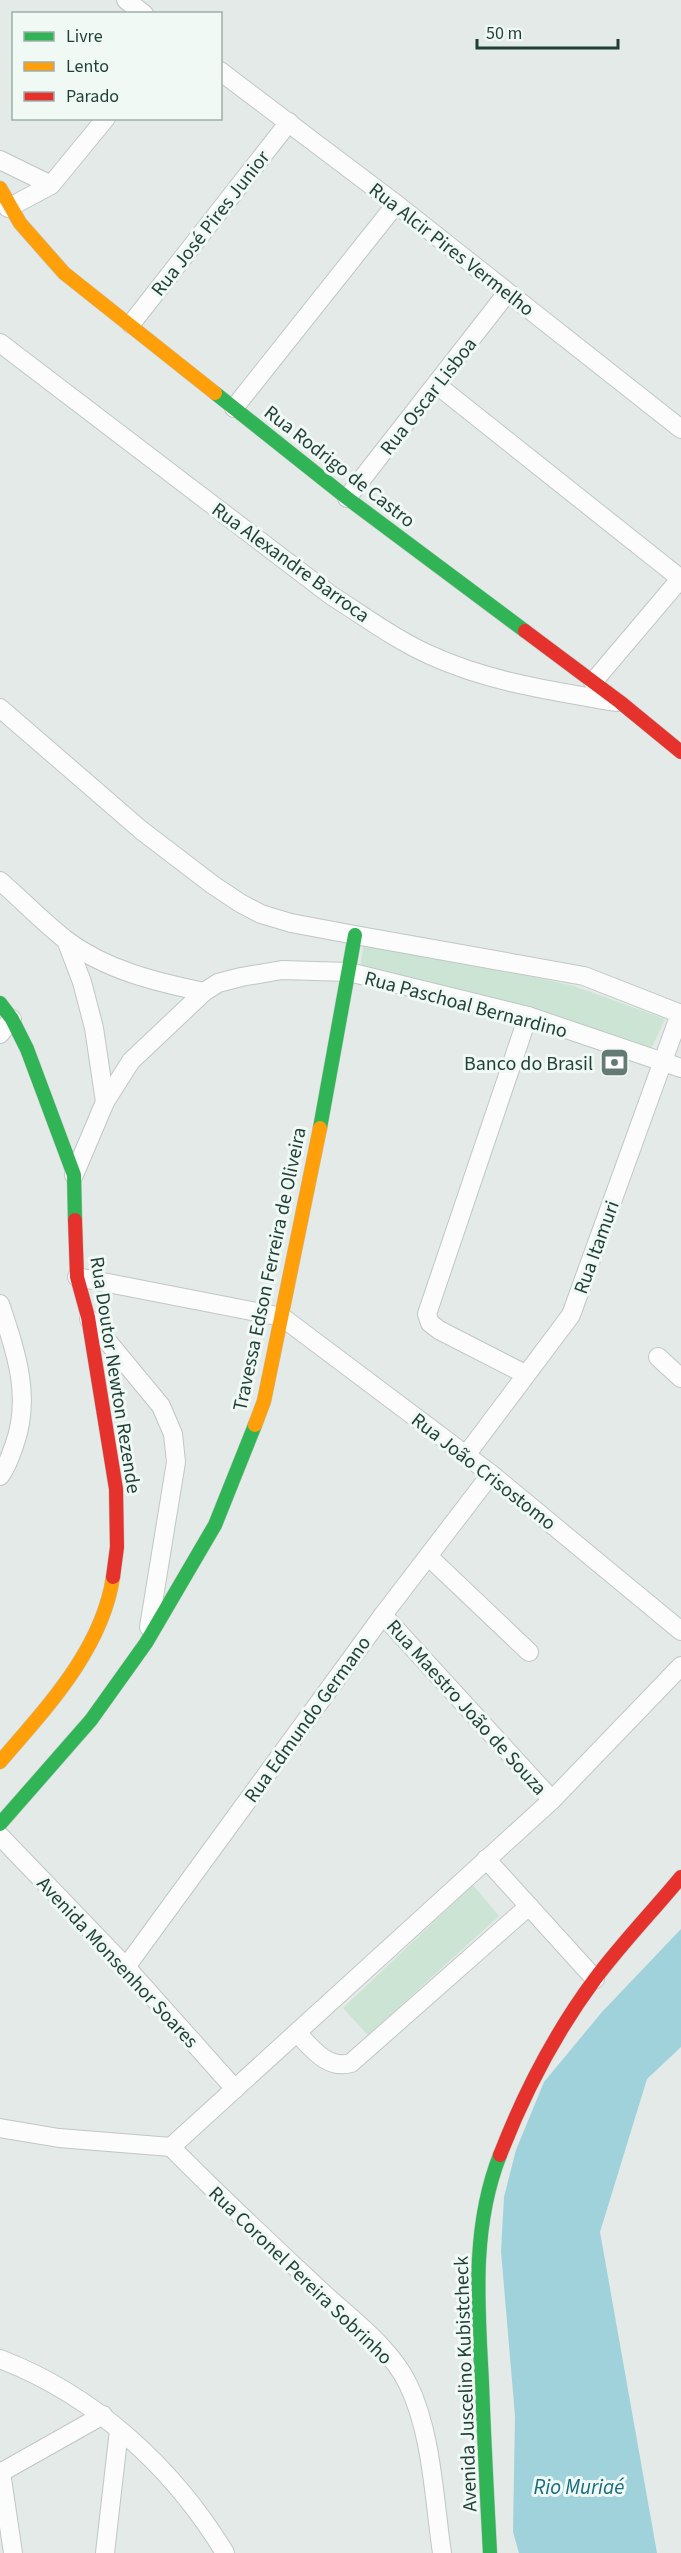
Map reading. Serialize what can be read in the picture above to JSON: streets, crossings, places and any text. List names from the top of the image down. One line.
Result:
{"streets":{"street":["Rua José Pires Junior","Rua Alcir Pires Vermelho","Rua Oscar Lisboa","Rua Rodrigo de Castro","Rua Alexandre Barroca","Rua Paschoal Bernardino","Rua Itamuri","Travessa Edson Ferreira de Oliveira","Rua Doutor Newton Rezende","Rua João Crisostomo","Rua Maestro João de Souza","Rua Edmundo Germano","Avenida Monsenhor Soares","Rua Coronel Pereira Sobrinho","Avenida Juscelino Kubistcheck"]},"crossings":[["Rua José Pires Junior","Rua Alcir Pires Vermelho"],["Rua José Pires Junior","Rua Rodrigo de Castro"],["Rua Alcir Pires Vermelho","Rua Oscar Lisboa"],["Rua Oscar Lisboa","Rua Rodrigo de Castro"],["Rua Rodrigo de Castro","Rua Alexandre Barroca"],["Rua Paschoal Bernardino","Rua Itamuri"],["Rua Paschoal Bernardino","Travessa Edson Ferreira de Oliveira"],["Rua Paschoal Bernardino","Rua Doutor Newton Rezende"],["Rua Itamuri","Rua João Crisostomo"],["Travessa Edson Ferreira de Oliveira","Rua João Crisostomo"],["Rua João Crisostomo","Rua Edmundo Germano"],["Rua Maestro João de Souza","Rua Edmundo Germano"],["Rua Edmundo Germano","Avenida Monsenhor Soares"]],"water":["Rio Muriaé"],"places":{"bank":["Banco do Brasil"]},"legend":["Livre","Lento","Parado"],"scale_bar":"50 m"}
